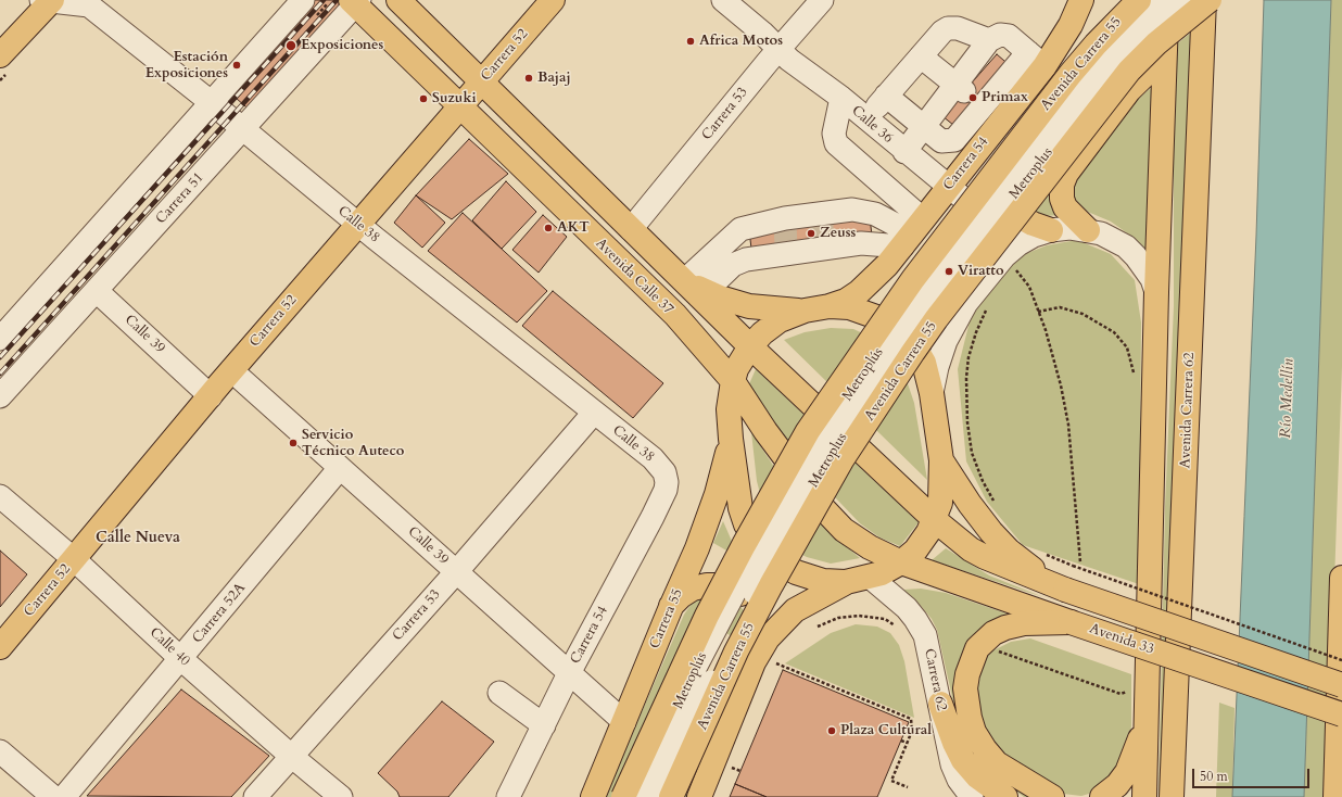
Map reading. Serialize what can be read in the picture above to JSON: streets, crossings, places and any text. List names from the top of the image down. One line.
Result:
{"streets":{"main road":["Carrera 52","Avenida Carrera 55","Carrera 54","Avenida Calle 37","Avenida Carrera 62","Carrera 55","Avenida 33"],"street":["Carrera 53","Calle 36","Metroplus","Carrera 51","Calle 38","Calle 39","Metroplús","Carrera 52A","Calle 40","Carrera 62"]},"crossings":[["Carrera 52","Calle 38"],["Carrera 52","Avenida Calle 37"],["Carrera 52","Calle 39"],["Carrera 52","Calle 40"],["Carrera 53","Calle 36"],["Carrera 53","Calle 38"],["Carrera 53","Calle 39"],["Carrera 53","Calle 40"],["Calle 36","Carrera 54"],["Carrera 54","Calle 38"],["Carrera 54","Calle 39"],["Carrera 51","Calle 38"],["Carrera 51","Avenida Calle 37"],["Carrera 51","Calle 39"],["Avenida Calle 37","Avenida 33"],["Calle 39","Carrera 52A"],["Calle 39","Carrera 55"],["Carrera 52A","Calle 40"]],"districts":["Calle Nueva"],"water":["Río Medellín"],"places":["Africa Motos","Exposiciones","Estación Exposiciones","Bajaj","Primax","Suzuki","AKT","Zeuss","Viratto","Servicio Técnico Auteco","Plaza Cultural"],"scale_bar":"50 m"}
